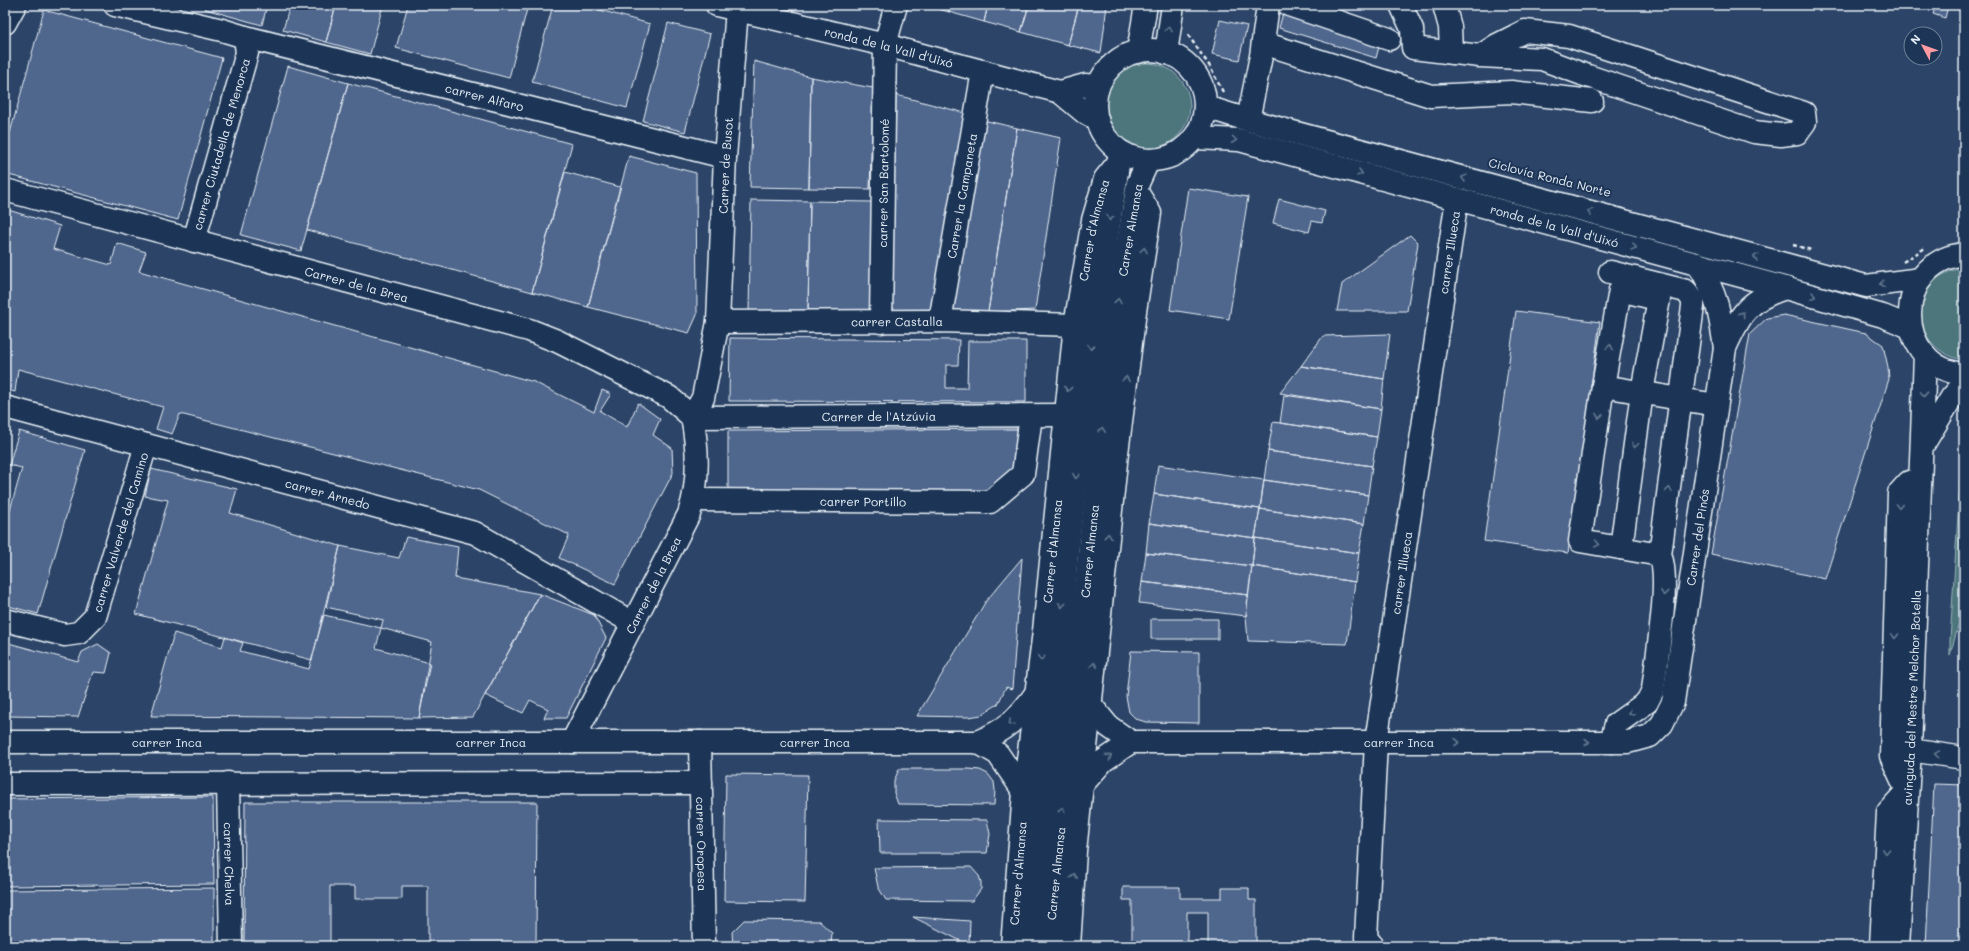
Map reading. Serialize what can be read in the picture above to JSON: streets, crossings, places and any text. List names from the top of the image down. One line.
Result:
{"streets":{"street":["ronda de la Vall d'Uixó","carrer Alfaro","carrer Ciutadella de Menorca","Carrer de Busot","carrer San Bartolomé","Carrer la Campaneta","Carrer d'Almansa","Carrer Almansa","carrer Illueca","Carrer de la Brea","carrer Castalla","Carrer de l'Atzúvia","carrer Arnedo","carrer Portillo","carrer Valverde del Camino","Carrer del Pinós","avinguda del Mestre Melchor Botella","carrer Inca","carrer Oropesa","carrer Chelva"]},"crossings":[["ronda de la Vall d'Uixó","Carrer de Busot"],["ronda de la Vall d'Uixó","carrer San Bartolomé"],["ronda de la Vall d'Uixó","Carrer la Campaneta"],["ronda de la Vall d'Uixó","Carrer d'Almansa"],["ronda de la Vall d'Uixó","Carrer Almansa"],["ronda de la Vall d'Uixó","carrer Illueca"],["ronda de la Vall d'Uixó","Carrer del Pinós"],["carrer Alfaro","carrer Ciutadella de Menorca"],["carrer Alfaro","Carrer de Busot"],["carrer Ciutadella de Menorca","Carrer de la Brea"],["Carrer de Busot","carrer Castalla"],["carrer San Bartolomé","carrer Castalla"],["Carrer la Campaneta","carrer Castalla"],["Carrer d'Almansa","Carrer Almansa"],["Carrer d'Almansa","carrer Castalla"],["Carrer d'Almansa","Carrer de l'Atzúvia"],["carrer Illueca","carrer Inca"],["Carrer de la Brea","Carrer de l'Atzúvia"],["Carrer de la Brea","carrer Arnedo"],["Carrer de la Brea","carrer Portillo"],["Carrer de la Brea","carrer Inca"],["Carrer de l'Atzúvia","carrer Portillo"],["carrer Arnedo","carrer Valverde del Camino"],["Carrer del Pinós","carrer Inca"],["carrer Inca","carrer Oropesa"]],"north":"top left"}
